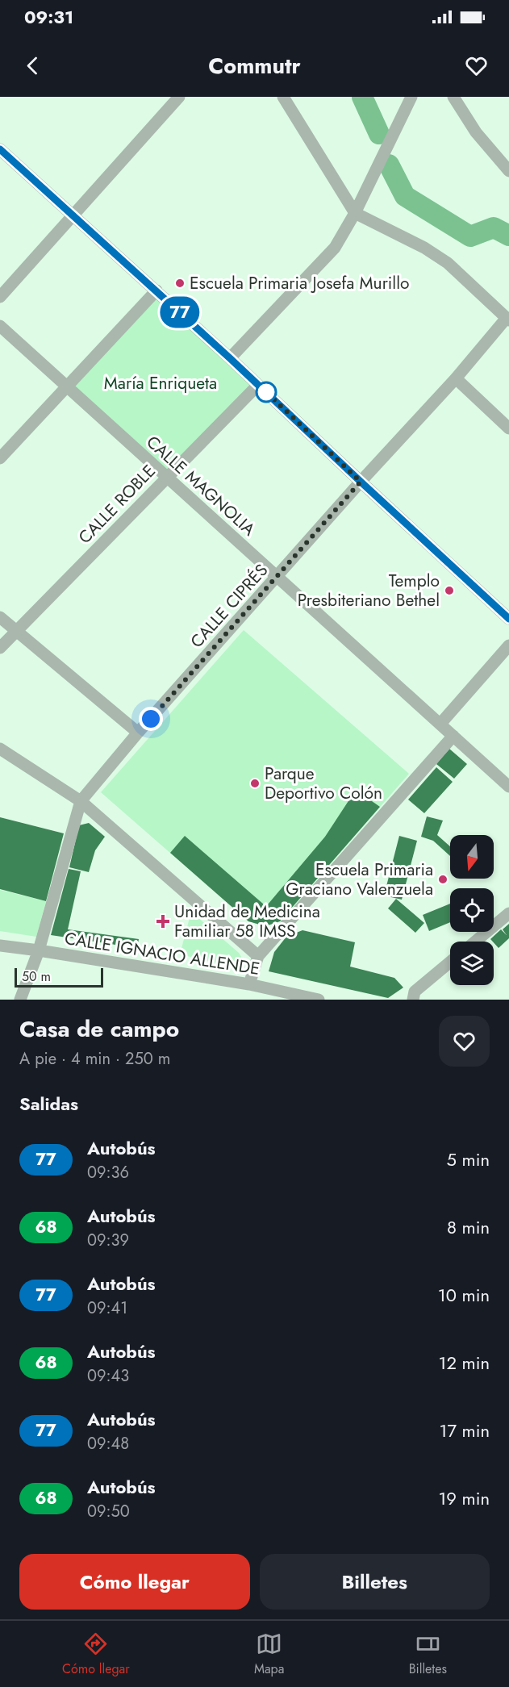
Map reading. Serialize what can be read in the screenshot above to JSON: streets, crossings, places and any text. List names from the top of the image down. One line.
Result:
{"streets":{"street":["CALLE MAGNOLIA","CALLE ROBLE","CALLE CIPRÉS","CALLE IGNACIO ALLENDE"]},"crossings":[["CALLE MAGNOLIA","CALLE ROBLE"],["CALLE MAGNOLIA","CALLE CIPRÉS"],["CALLE CIPRÉS","CALLE IGNACIO ALLENDE"]],"parks":["María Enriqueta"],"places":{"other":["Escuela Primaria Josefa Murillo","Templo Presbiteriano Bethel","Parque Deportivo Colón","Escuela Primaria Graciano Valenzuela"],"health":["Unidad de Medicina Familiar 58 IMSS"]},"lines":["bus line 77"],"scale_bar":"50 m","north":"bottom","page":{"status":"09:31","header":"Commutr","on_map":"77","scale":"50 m","heading":[["Casa de campo","A pie · 4 min · 250 m"],"Salidas"],"list":[{"mark":"77","name":"Autobús","note":"09:36","value":"5 min"},{"mark":"68","name":"Autobús","note":"09:39","value":"8 min"},{"mark":"77","name":"Autobús","note":"09:41","value":"10 min"},{"mark":"68","name":"Autobús","note":"09:43","value":"12 min"},{"mark":"77","name":"Autobús","note":"09:48","value":"17 min"},{"mark":"68","name":"Autobús","note":"09:50","value":"19 min"}],"buttons":["Cómo llegar","Billetes"],"tabs":["Cómo llegar","Mapa","Billetes"]}}
